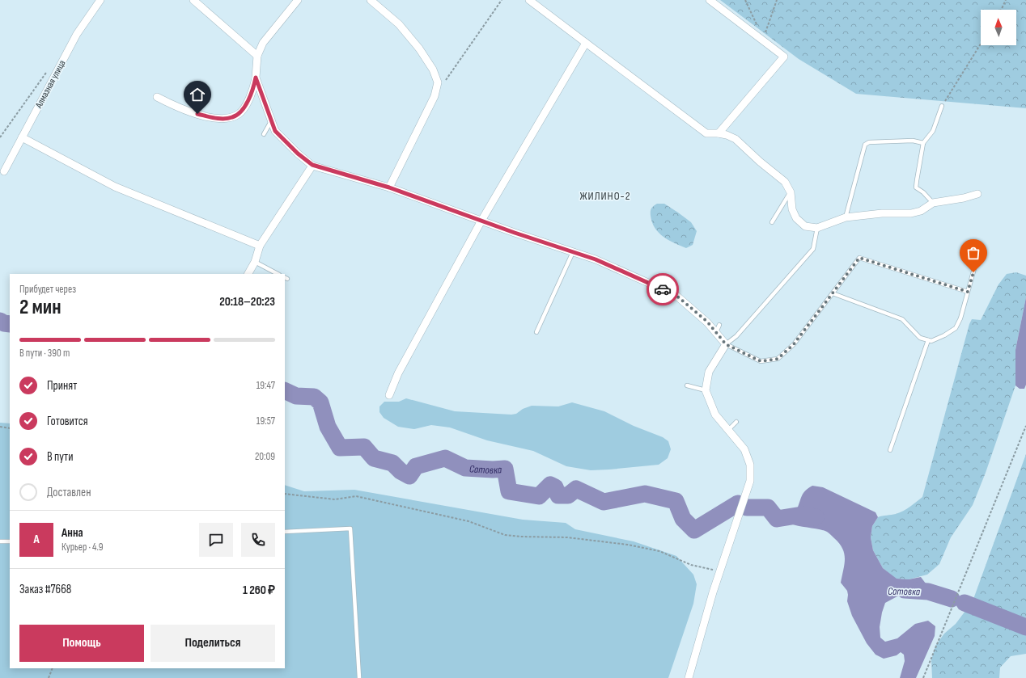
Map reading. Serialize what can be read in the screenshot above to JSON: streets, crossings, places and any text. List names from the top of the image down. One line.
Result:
{"streets":{"street":["Алмазная улица"]},"districts":["ЖИЛИНО-2"],"water":["Сатовка"],"north":"top","page":{"heading":["2 мин","Прибудет через","20:18–20:23"],"panel":["Анна","Курьер · 4.9","Заказ #7668","1 260 ₽"],"bar":"В пути · 390 m","list":[["Принят","19:47"],["Готовится","19:57"],["В пути","20:09"],"Доставлен"],"round":"А","buttons":["Помощь","Поделиться"]}}
